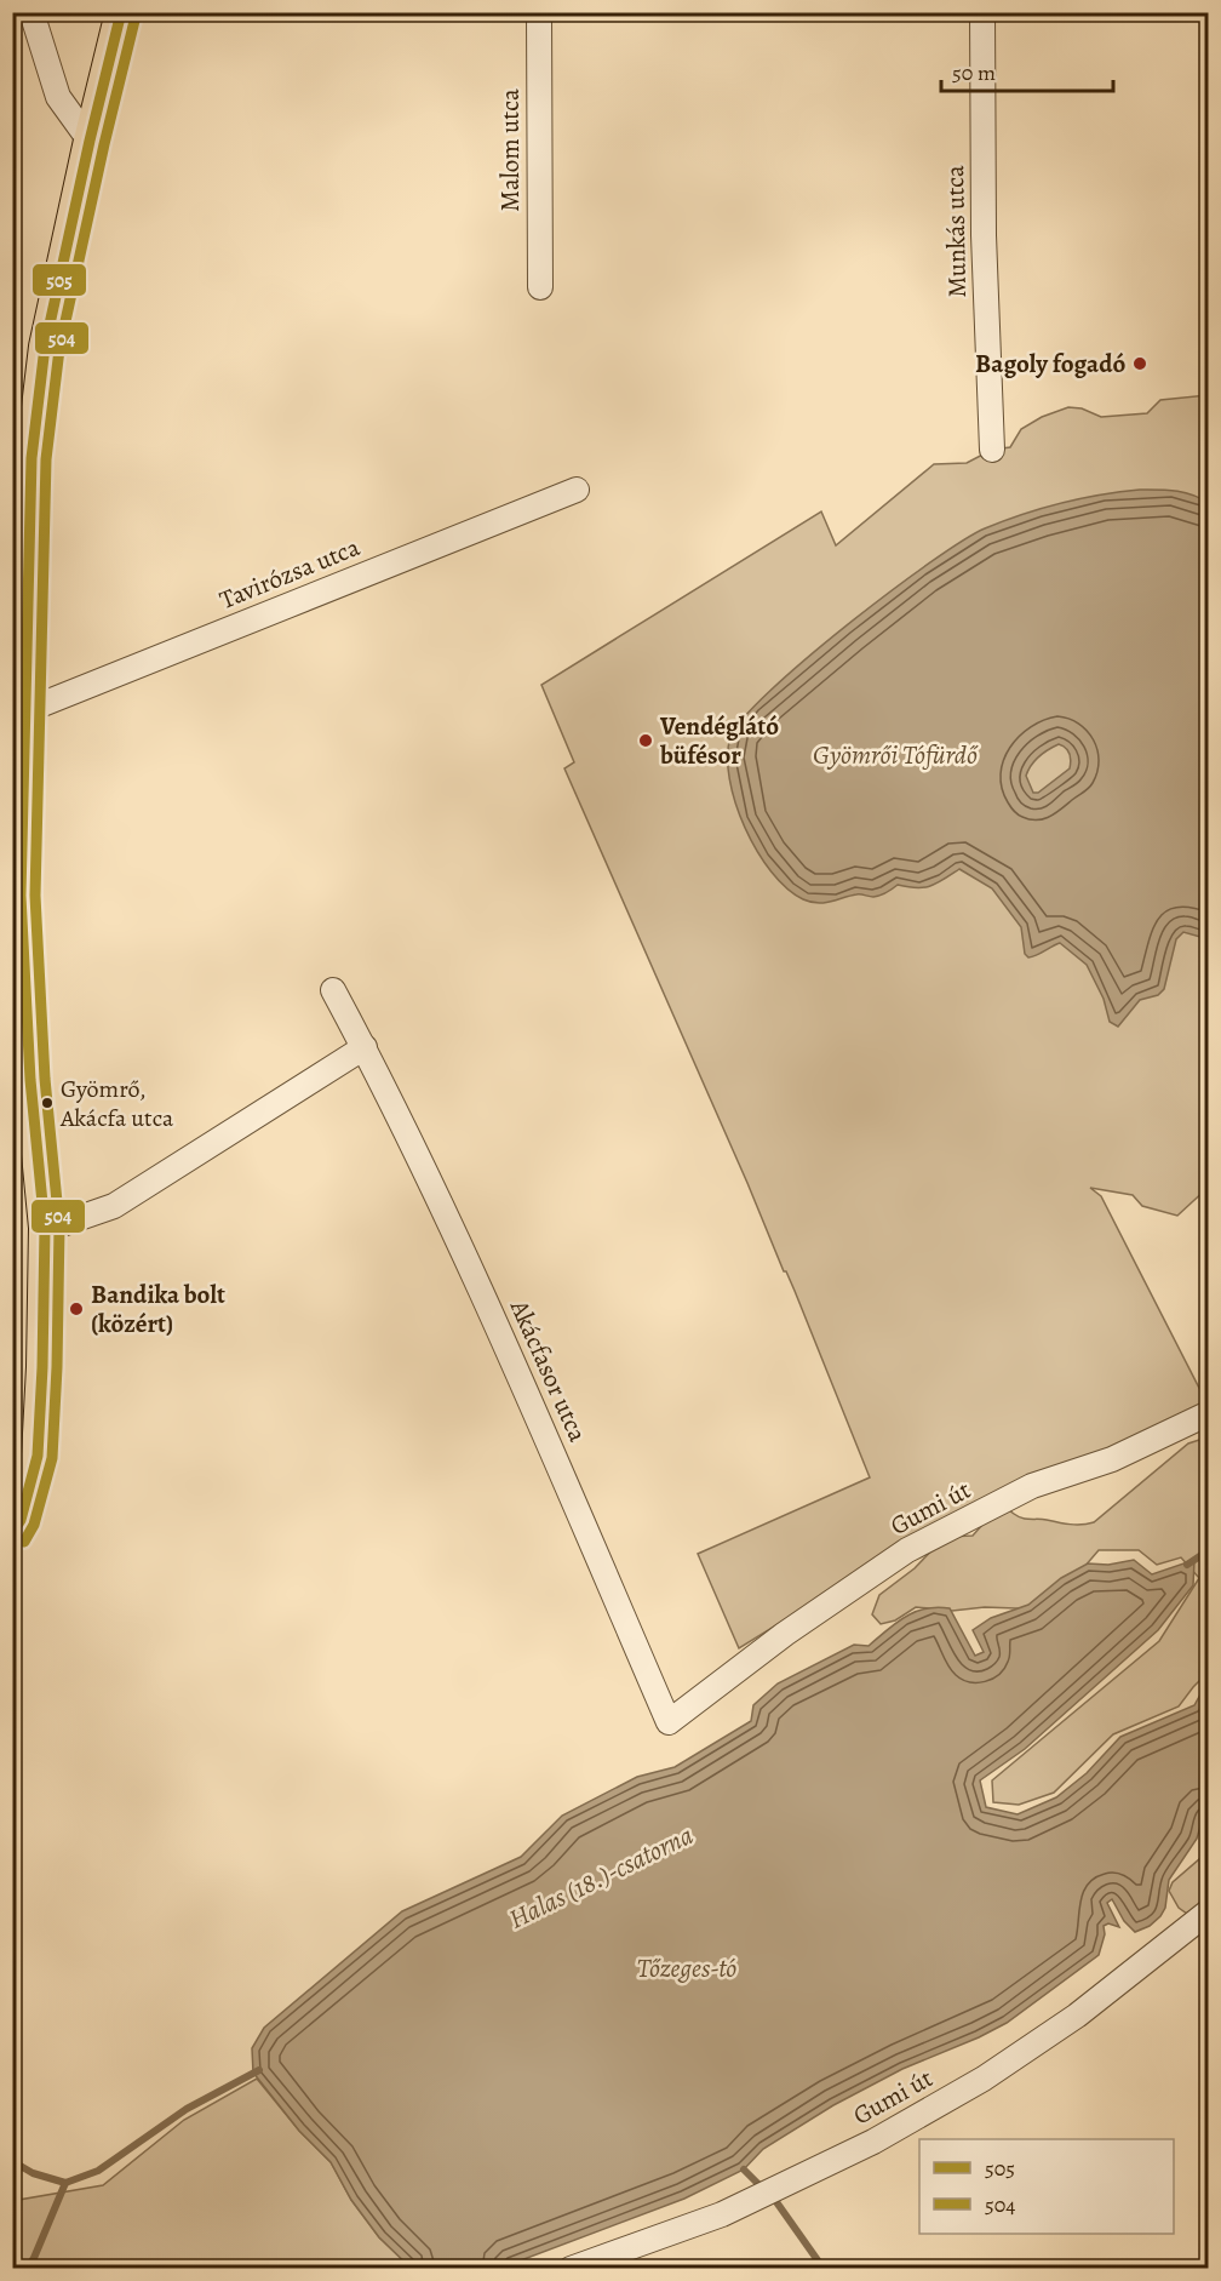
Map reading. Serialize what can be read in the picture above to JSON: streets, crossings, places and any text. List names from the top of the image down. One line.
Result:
{"streets":{"street":["Malom utca","Munkás utca","Tavirózsa utca","Akácfasor utca","Gumi út"]},"crossings":[["Akácfasor utca","Gumi út"]],"water":["Gyömrői Tófürdő","Halas (18.)-csatorna","Tőzeges-tó"],"places":["Bagoly fogadó","Vendéglátó büfésor","Gyömrő, Akácfa utca","Bandika bolt (közért)"],"lines":["transit line 505","transit line 504"],"legend":["505","504"],"scale_bar":"50 m"}
